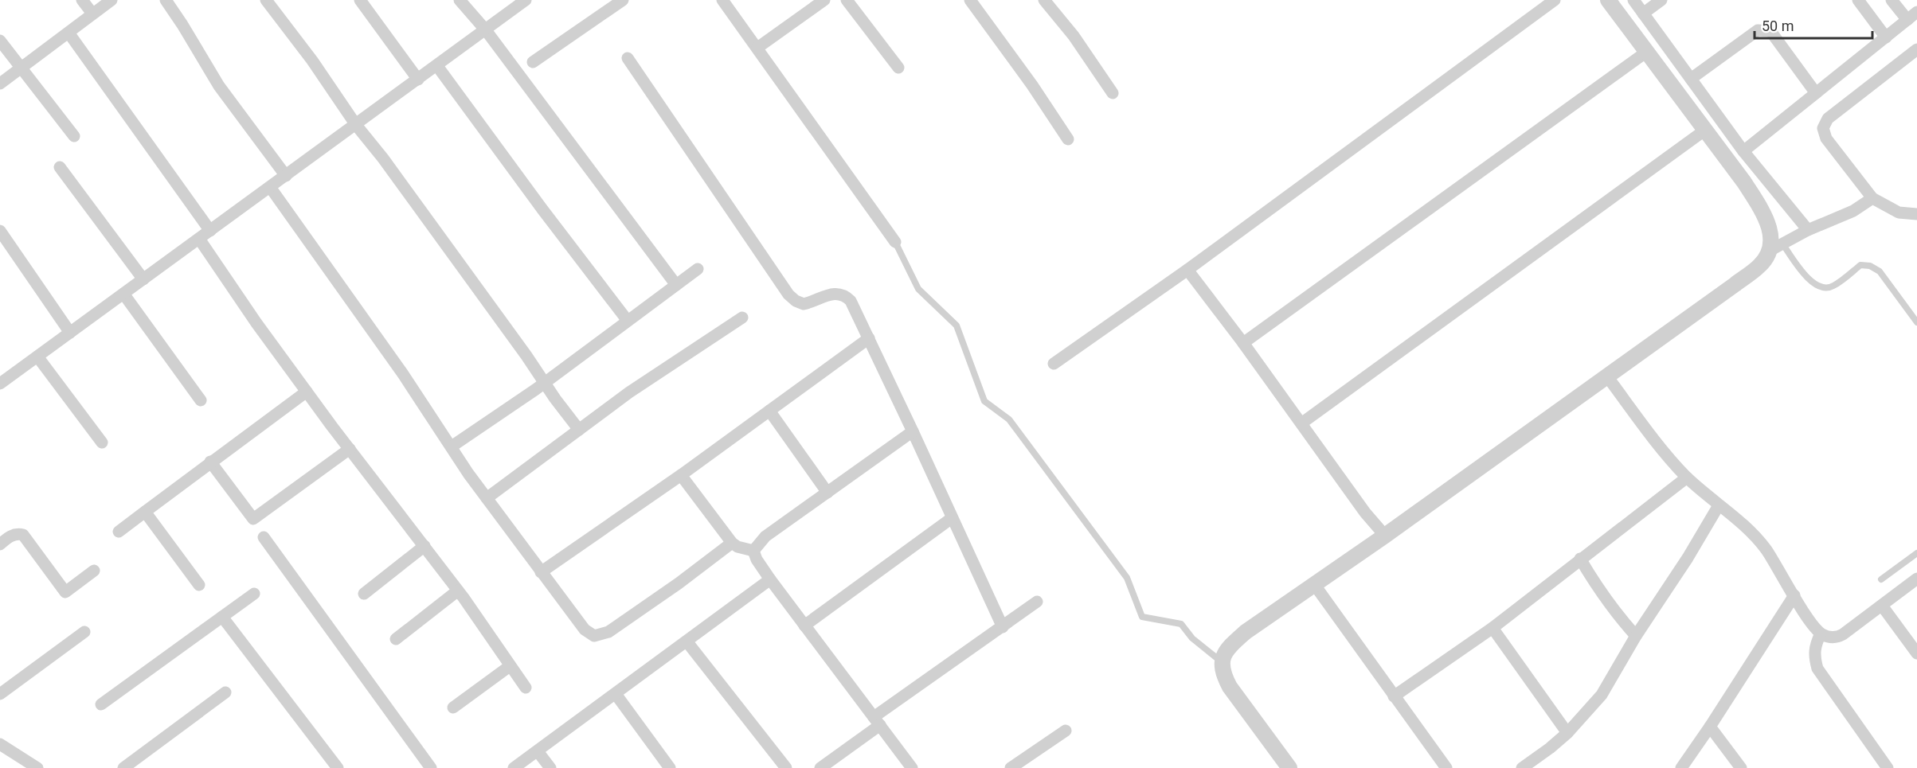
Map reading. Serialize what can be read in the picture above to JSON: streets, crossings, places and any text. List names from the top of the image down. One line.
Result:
{"scale_bar":"50 m"}
